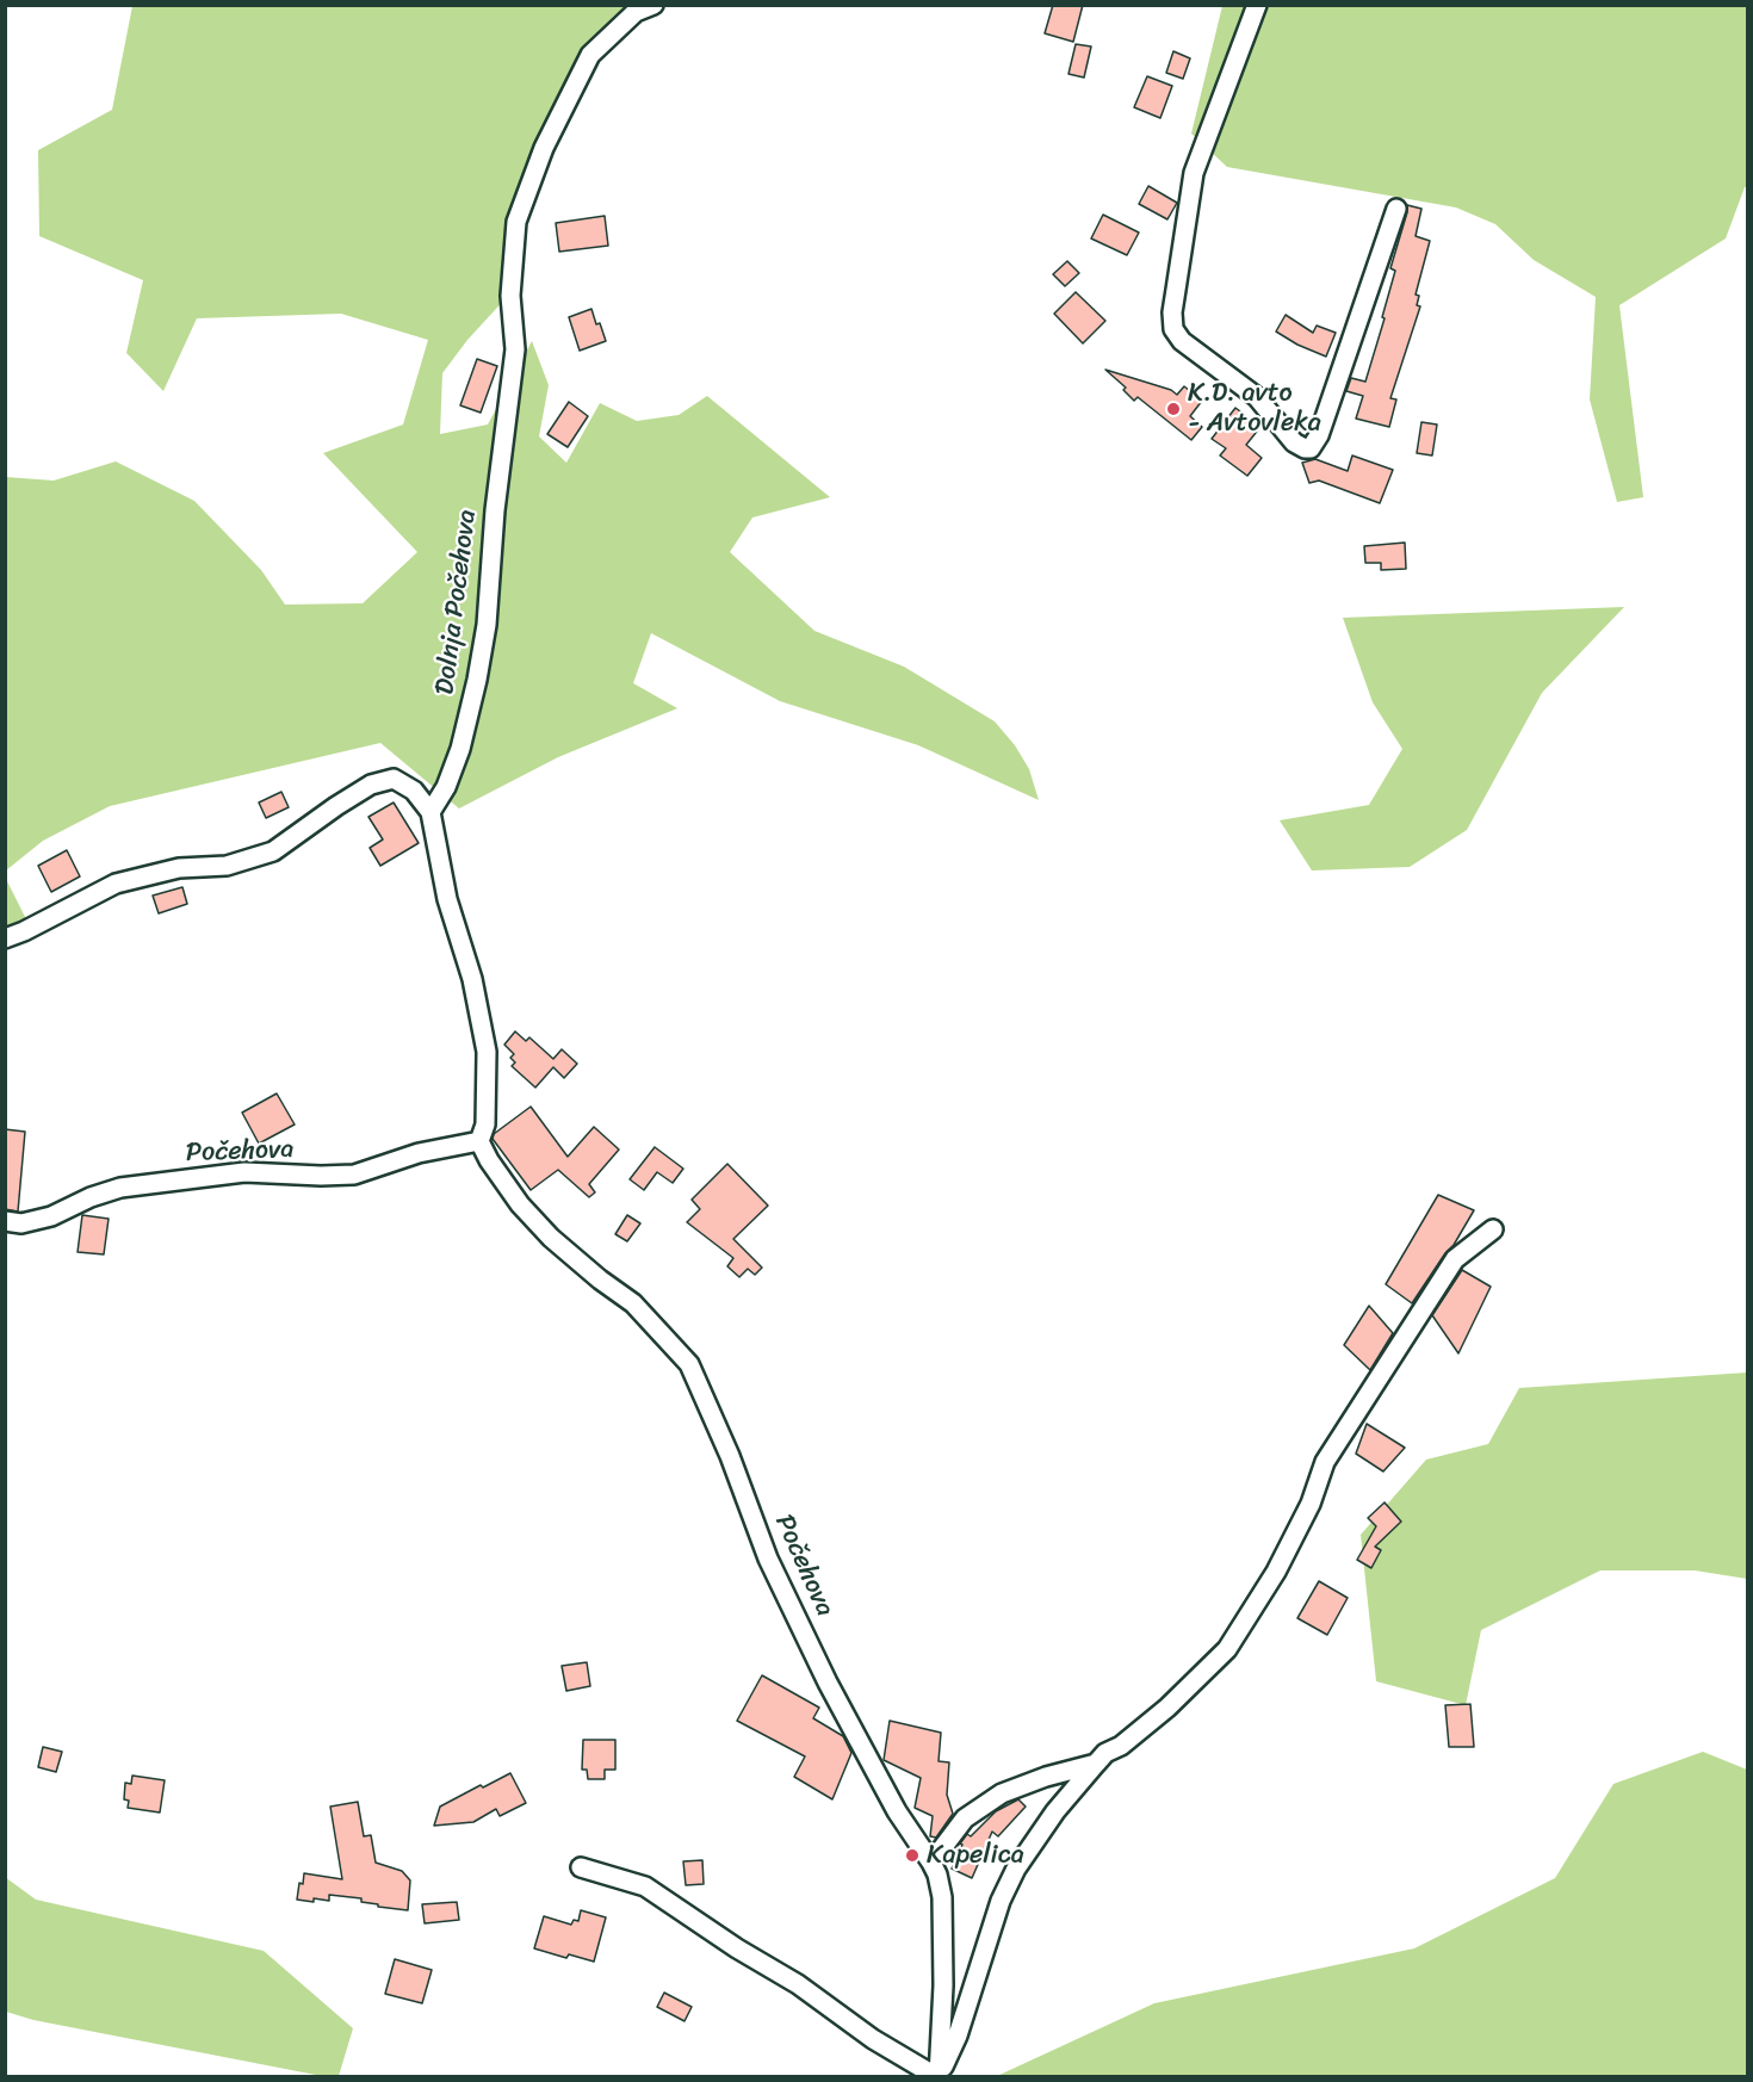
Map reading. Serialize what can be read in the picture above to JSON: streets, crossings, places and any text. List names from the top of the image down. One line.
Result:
{"streets":{"street":["Dolnja Počehova","Počehova"]},"places":["K.D. avto - Avtovleka","Kapelica"]}
